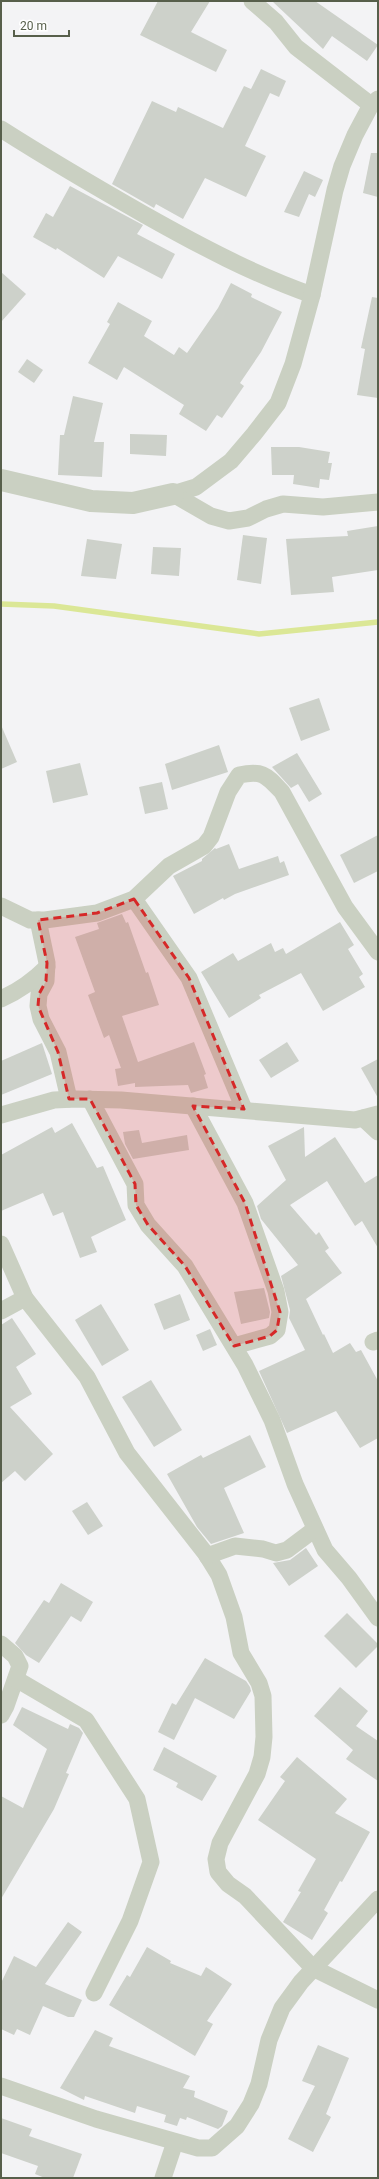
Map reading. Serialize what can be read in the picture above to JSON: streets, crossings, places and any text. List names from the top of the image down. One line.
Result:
{"scale_bar":"20 m"}
